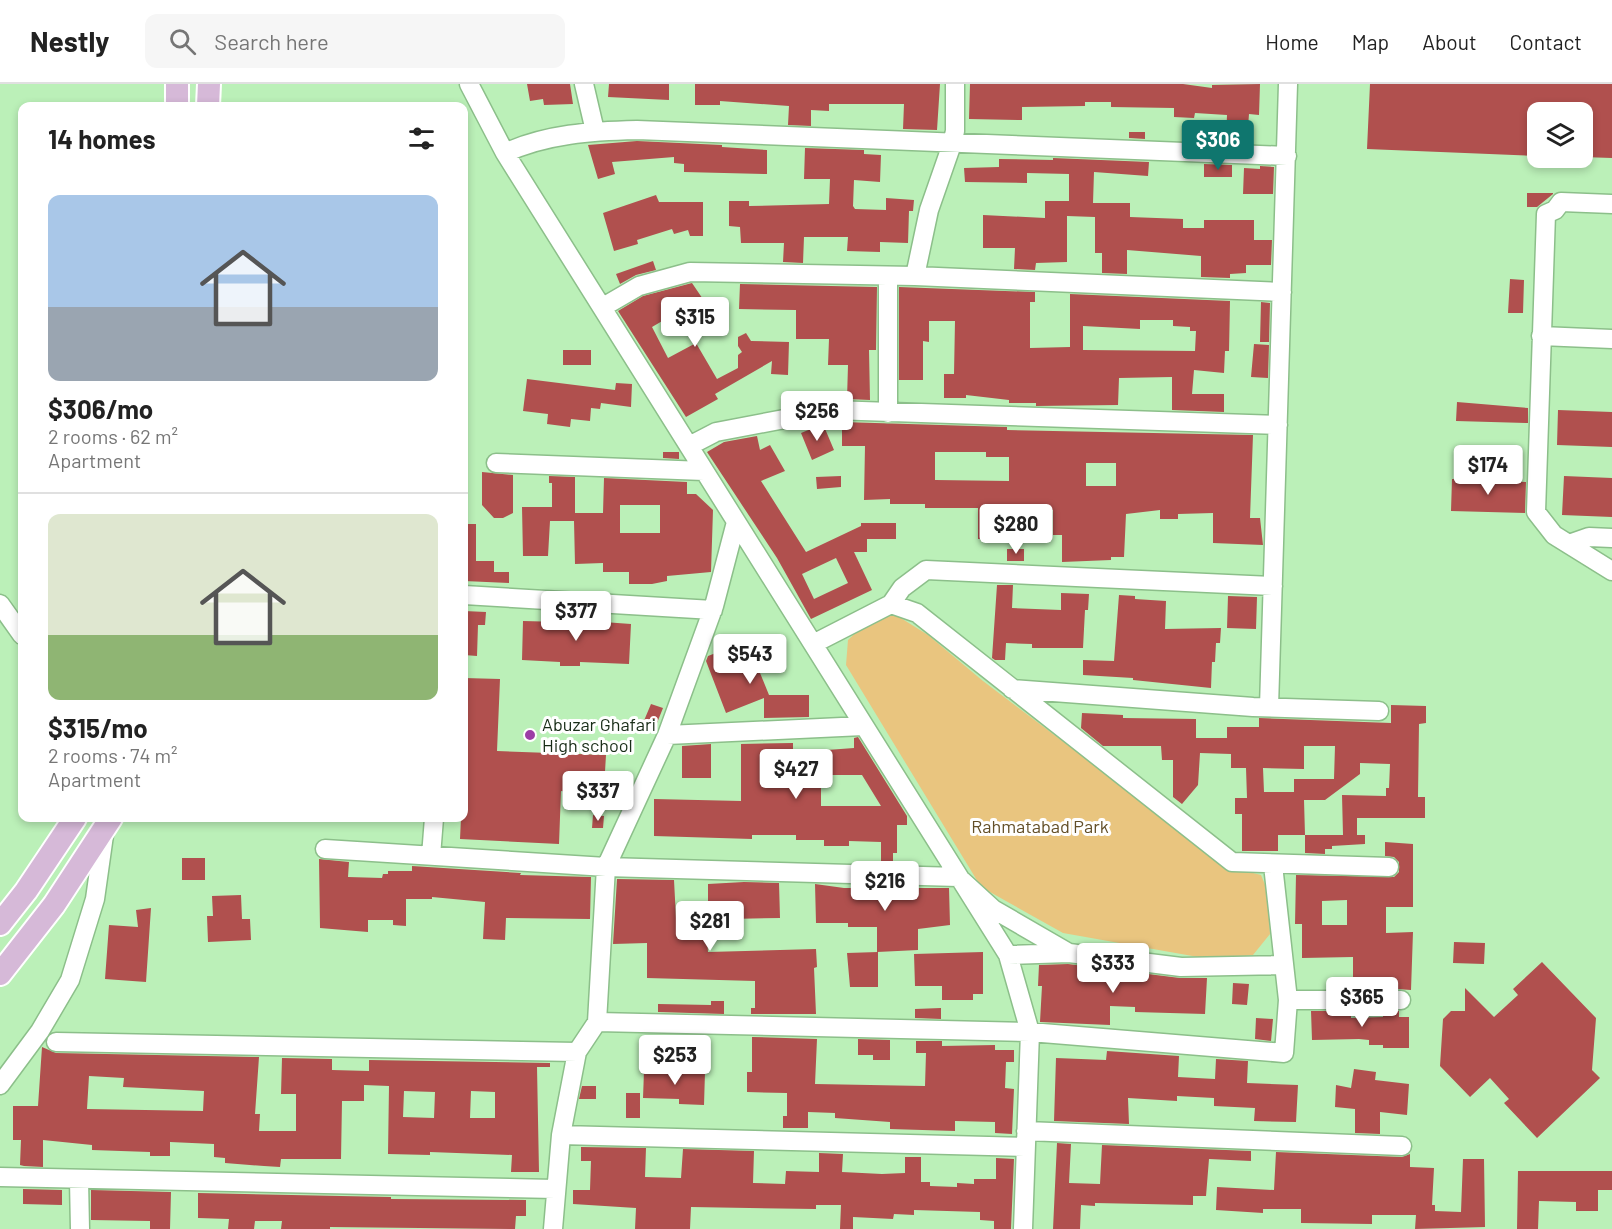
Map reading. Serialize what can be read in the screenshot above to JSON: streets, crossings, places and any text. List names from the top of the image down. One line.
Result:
{"parks":["Rahmatabad Park"],"places":["Abuzar Ghafari High school"],"page":{"header":"Nestly","search":"Search here","nav":["Home","Map","About","Contact"],"heading":"14 homes","price":["$306","$315","$256","$174","$280","$377","$543","$427","$337","$216","$281","$333","$365","$253"],"list":[{"name":"$306/mo","note":"2 rooms · 62 m² · Apartment"},{"name":"$315/mo","note":"2 rooms · 74 m² · Apartment"}]}}
